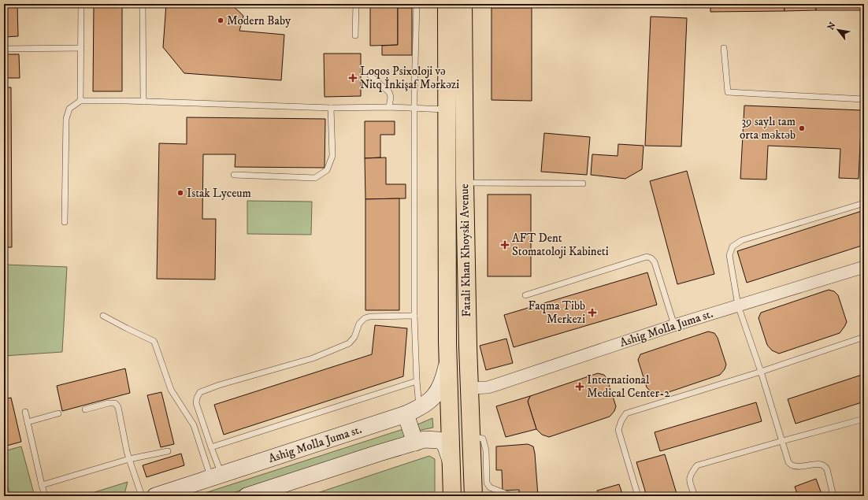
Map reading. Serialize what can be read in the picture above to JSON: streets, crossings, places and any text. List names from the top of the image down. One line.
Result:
{"streets":{"main road":["Fatali Khan Khoyski Avenue","Ashig Molla Juma st."]},"crossings":[["Fatali Khan Khoyski Avenue","Ashig Molla Juma st."]],"places":{"other":["Modern Baby","39 saylı tam orta məktəb","Istak Lyceum"],"health":["Loqos Psixoloji və Nitq İnkişaf Mərkəzi","AFT Dent Stomatoloji Kabineti","Faqma Tibb Merkezi","International Medical Center-2"]},"north":"top left"}
